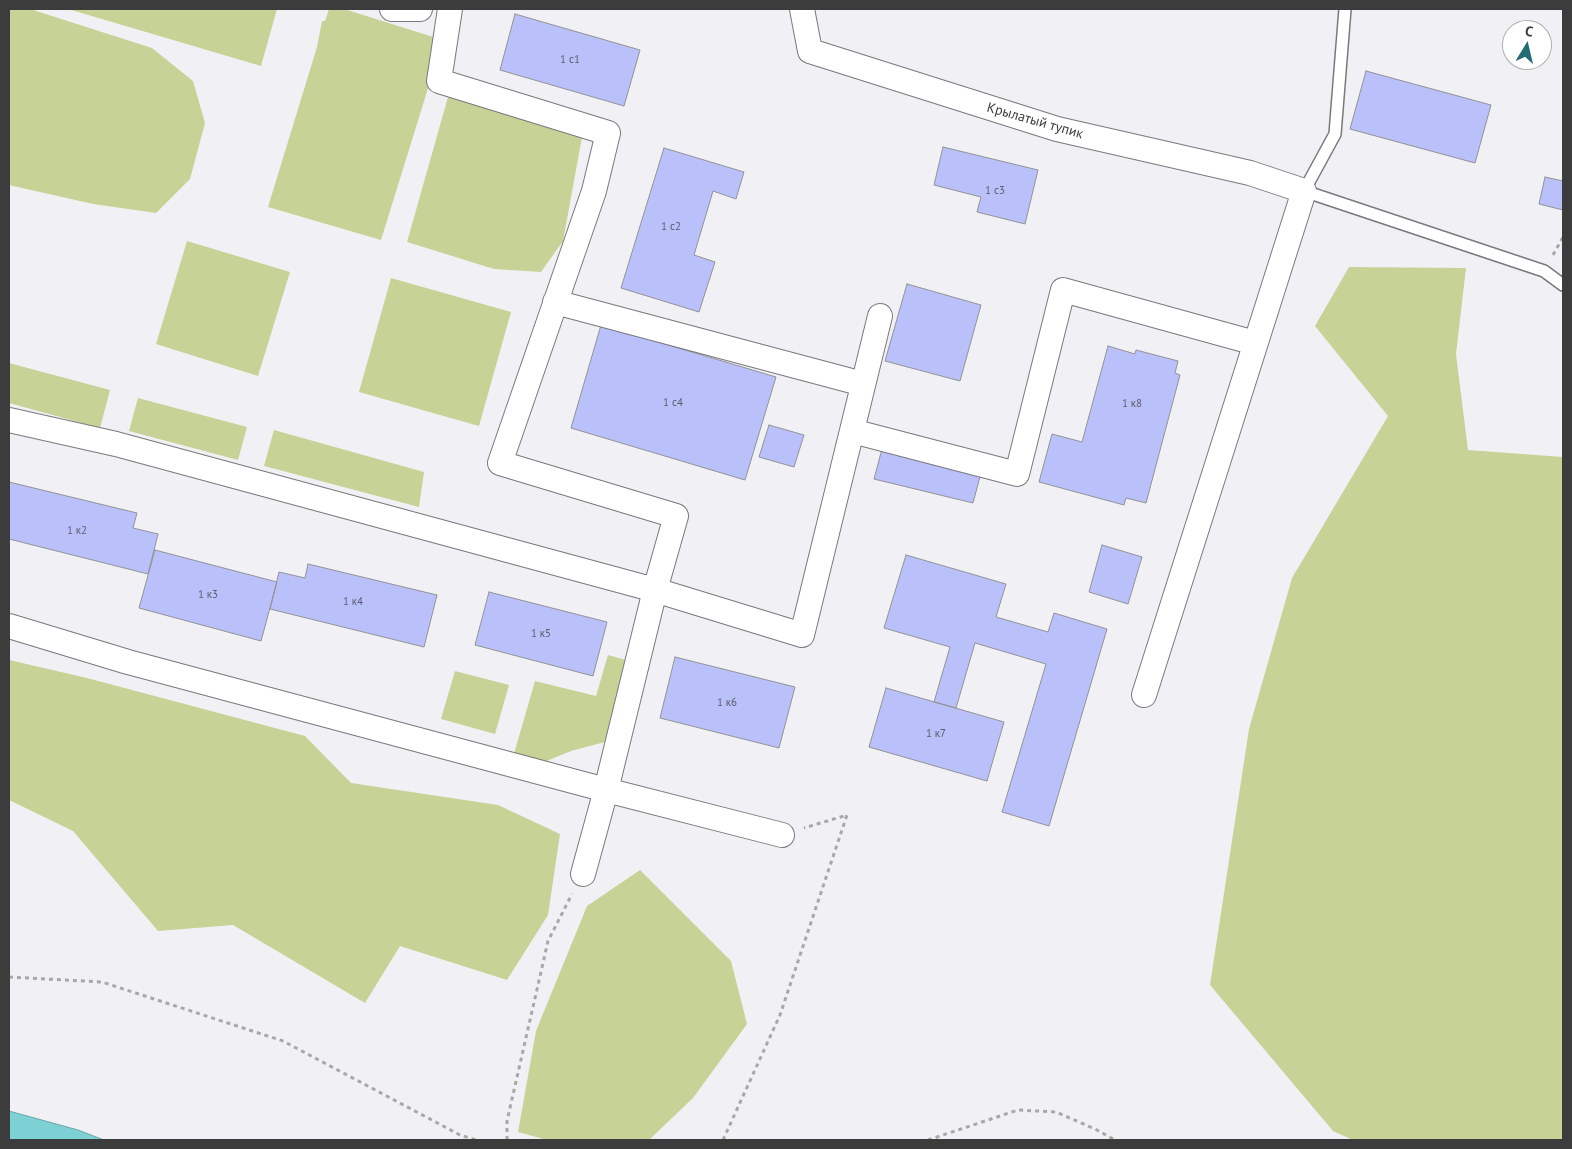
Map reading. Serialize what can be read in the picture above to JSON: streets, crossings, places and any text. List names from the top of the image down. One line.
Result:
{"streets":{"street":["Крылатый тупик"]},"house_numbers":["1 с1","1 с3","1 с2","1 с4","1 к8","1 к2","1 к3","1 к4","1 к5","1 к6","1 к7"],"north":"top"}
